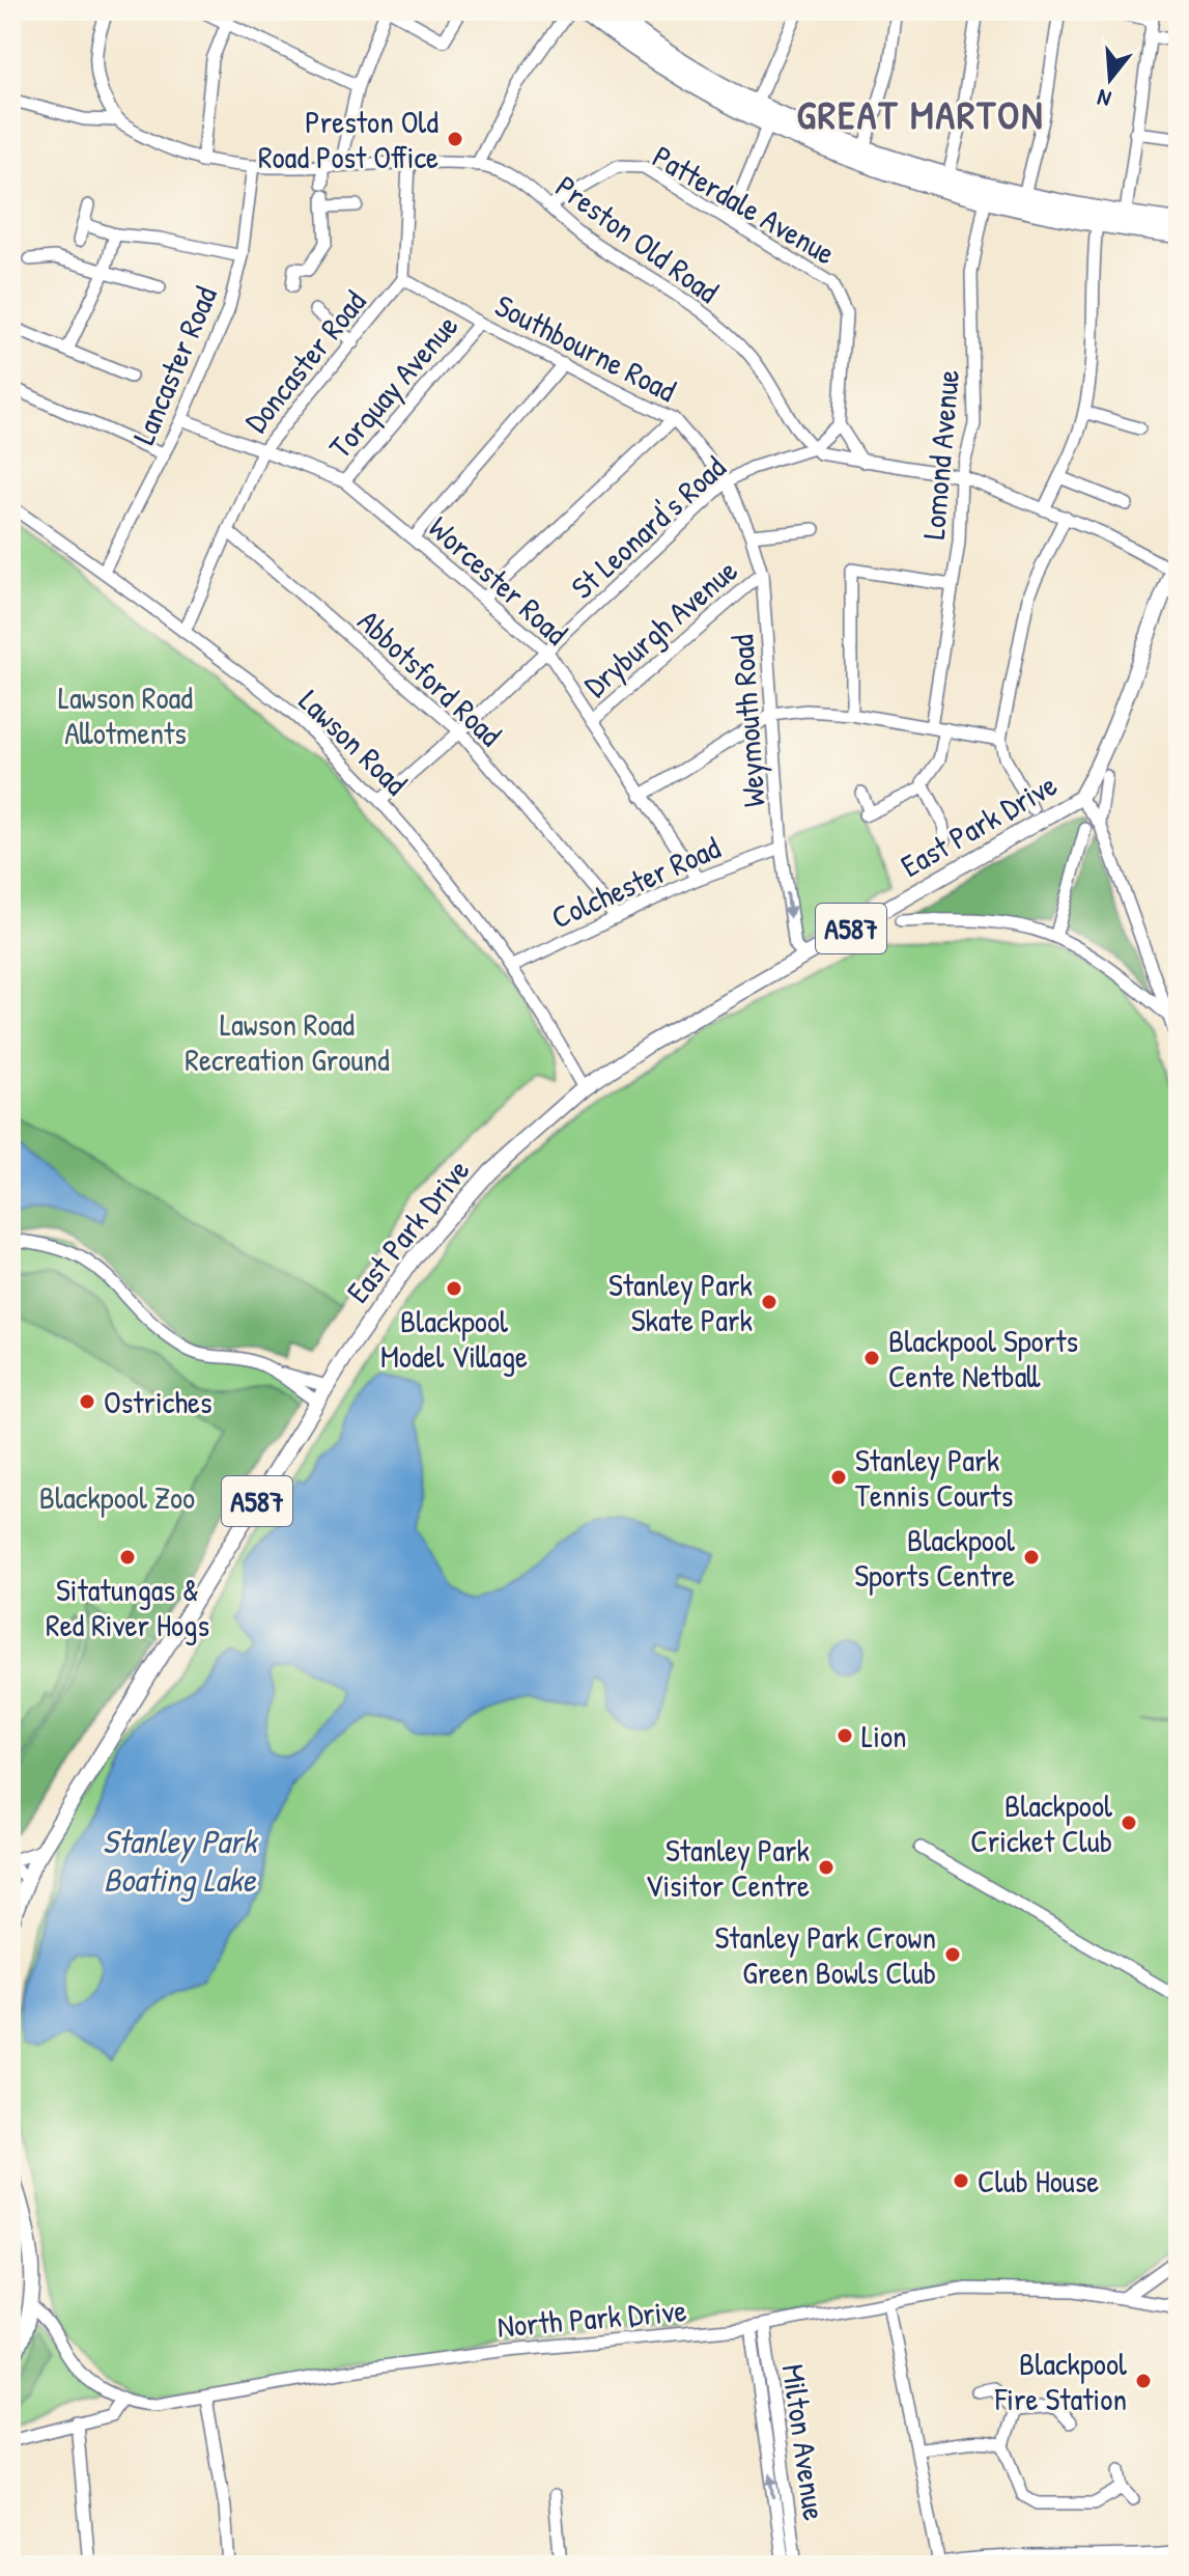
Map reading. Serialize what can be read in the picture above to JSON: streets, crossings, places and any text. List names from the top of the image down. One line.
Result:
{"streets":{"main road":["East Park Drive","A587"],"street":["Patterdale Avenue","Preston Old Road","Southbourne Road","Doncaster Road","Lancaster Road","Torquay Avenue","Lomond Avenue","St Leonard's Road","Worcester Road","Dryburgh Avenue","Abbotsford Road","Weymouth Road","Lawson Road","Colchester Road","North Park Drive","Milton Avenue"]},"crossings":[["Patterdale Avenue","Preston Old Road"],["Preston Old Road","Doncaster Road"],["Preston Old Road","Lancaster Road"],["Preston Old Road","St Leonard's Road"],["Southbourne Road","Doncaster Road"],["Southbourne Road","Torquay Avenue"],["Southbourne Road","St Leonard's Road"],["Southbourne Road","Weymouth Road"],["Doncaster Road","Worcester Road"],["Doncaster Road","Abbotsford Road"],["Doncaster Road","Lawson Road"],["Lancaster Road","Worcester Road"],["Lancaster Road","Lawson Road"],["Torquay Avenue","Worcester Road"],["St Leonard's Road","Worcester Road"],["St Leonard's Road","Abbotsford Road"],["St Leonard's Road","Weymouth Road"],["St Leonard's Road","Lawson Road"],["Worcester Road","Dryburgh Avenue"],["Worcester Road","Colchester Road"],["Dryburgh Avenue","Weymouth Road"],["Abbotsford Road","Colchester Road"],["Weymouth Road","East Park Drive"],["Weymouth Road","Colchester Road"],["Lawson Road","East Park Drive"],["Lawson Road","Colchester Road"],["North Park Drive","Milton Avenue"]],"districts":["GREAT MARTON"],"water":["Stanley Park Boating Lake"],"parks":["Lawson Road Allotments","Lawson Road Recreation Ground","Blackpool Zoo"],"places":["Preston Old Road Post Office","Blackpool Model Village","Stanley Park Skate Park","Blackpool Sports Cente Netball","Ostriches","Stanley Park Tennis Courts","Sitatungas & Red River Hogs","Blackpool Sports Centre","Lion","Blackpool Cricket Club","Stanley Park Visitor Centre","Stanley Park Crown Green Bowls Club","Club House","Blackpool Fire Station"],"north":"bottom"}
